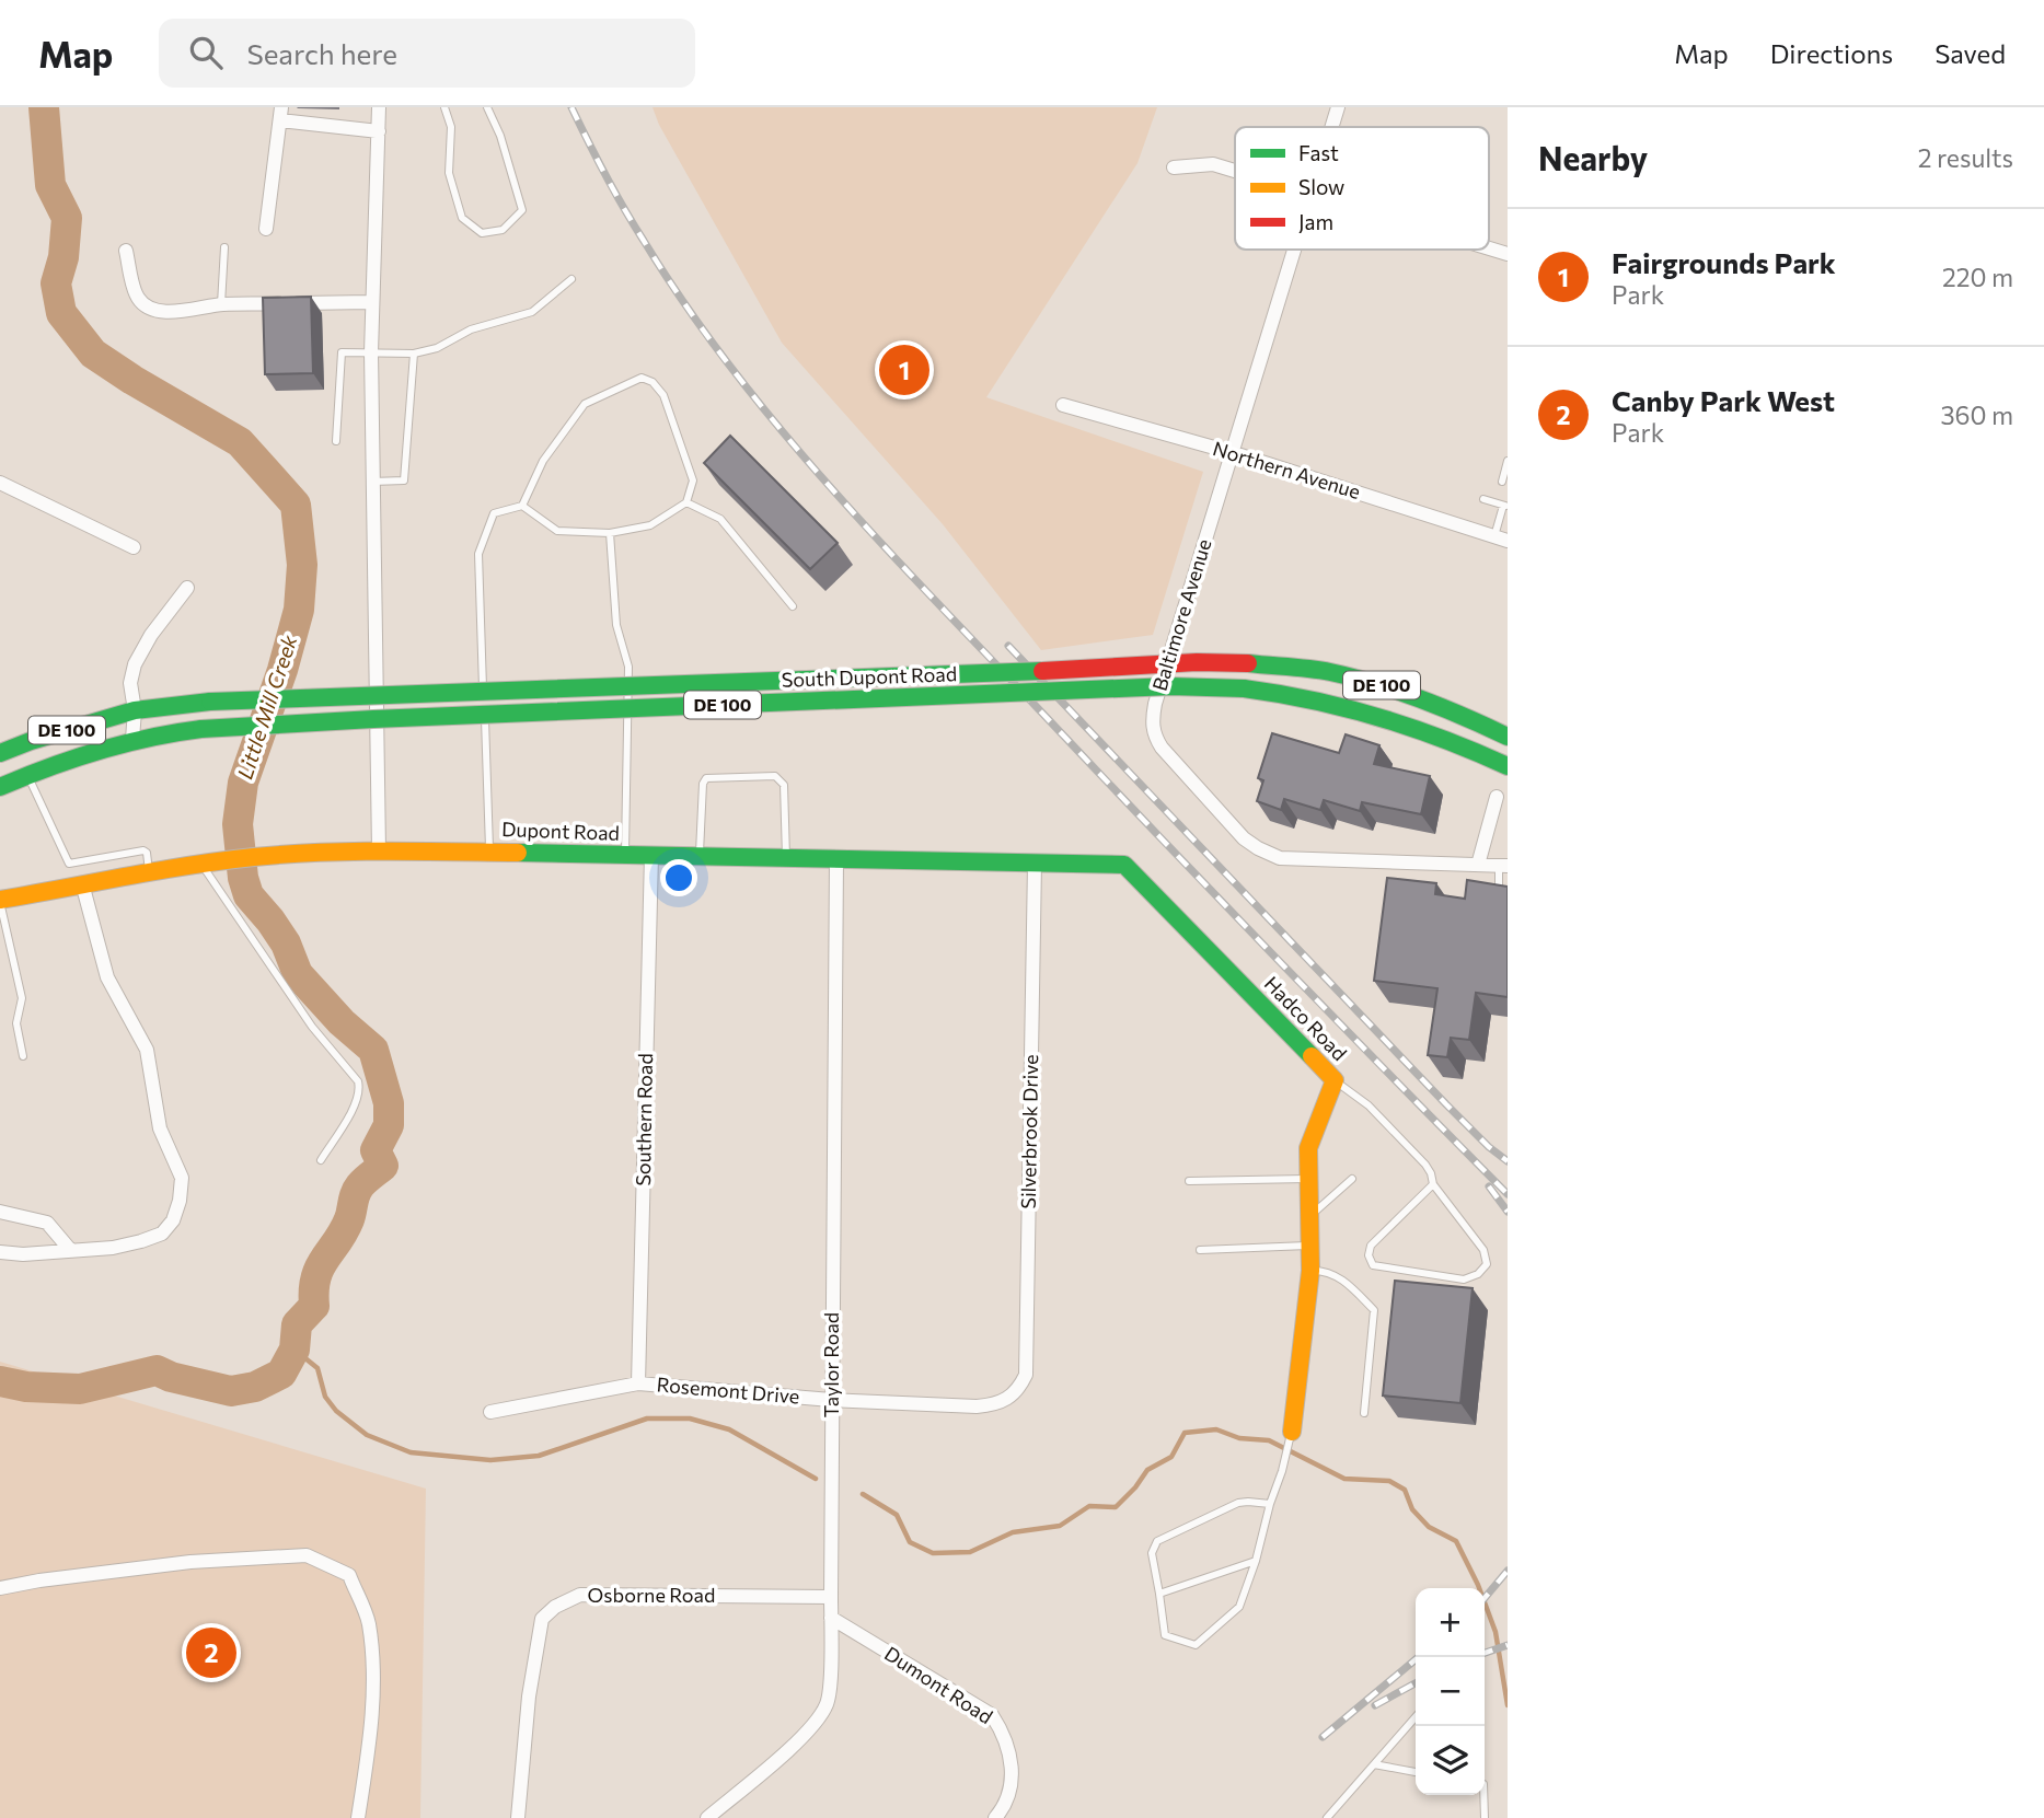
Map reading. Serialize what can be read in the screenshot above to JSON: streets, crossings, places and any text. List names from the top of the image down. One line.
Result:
{"streets":{"main road":["South Dupont Road","DE 100","Dupont Road","Hadco Road"],"street":["Northern Avenue","Baltimore Avenue","Southern Road","Silverbrook Drive","Taylor Road","Rosemont Drive","Osborne Road","Dumont Road"]},"crossings":[["Northern Avenue","Baltimore Avenue"],["Dupont Road","Hadco Road"],["Dupont Road","Southern Road"],["Dupont Road","Silverbrook Drive"],["Dupont Road","Taylor Road"],["Southern Road","Rosemont Drive"],["Silverbrook Drive","Rosemont Drive"],["Taylor Road","Rosemont Drive"],["Taylor Road","Osborne Road"],["Taylor Road","Dumont Road"]],"water":["Little Mill Creek"],"legend":["Fast","Slow","Jam"],"page":{"header":"Map","search":"Search here","nav":["Map","Directions","Saved"],"heading":["Nearby","2 results"],"list":[{"mark":"1","name":"Fairgrounds Park","note":"Park","value":"220 m"},{"mark":"2","name":"Canby Park West","note":"Park","value":"360 m"}],"pins":["1","2"],"map_buttons":["+","−"]}}
